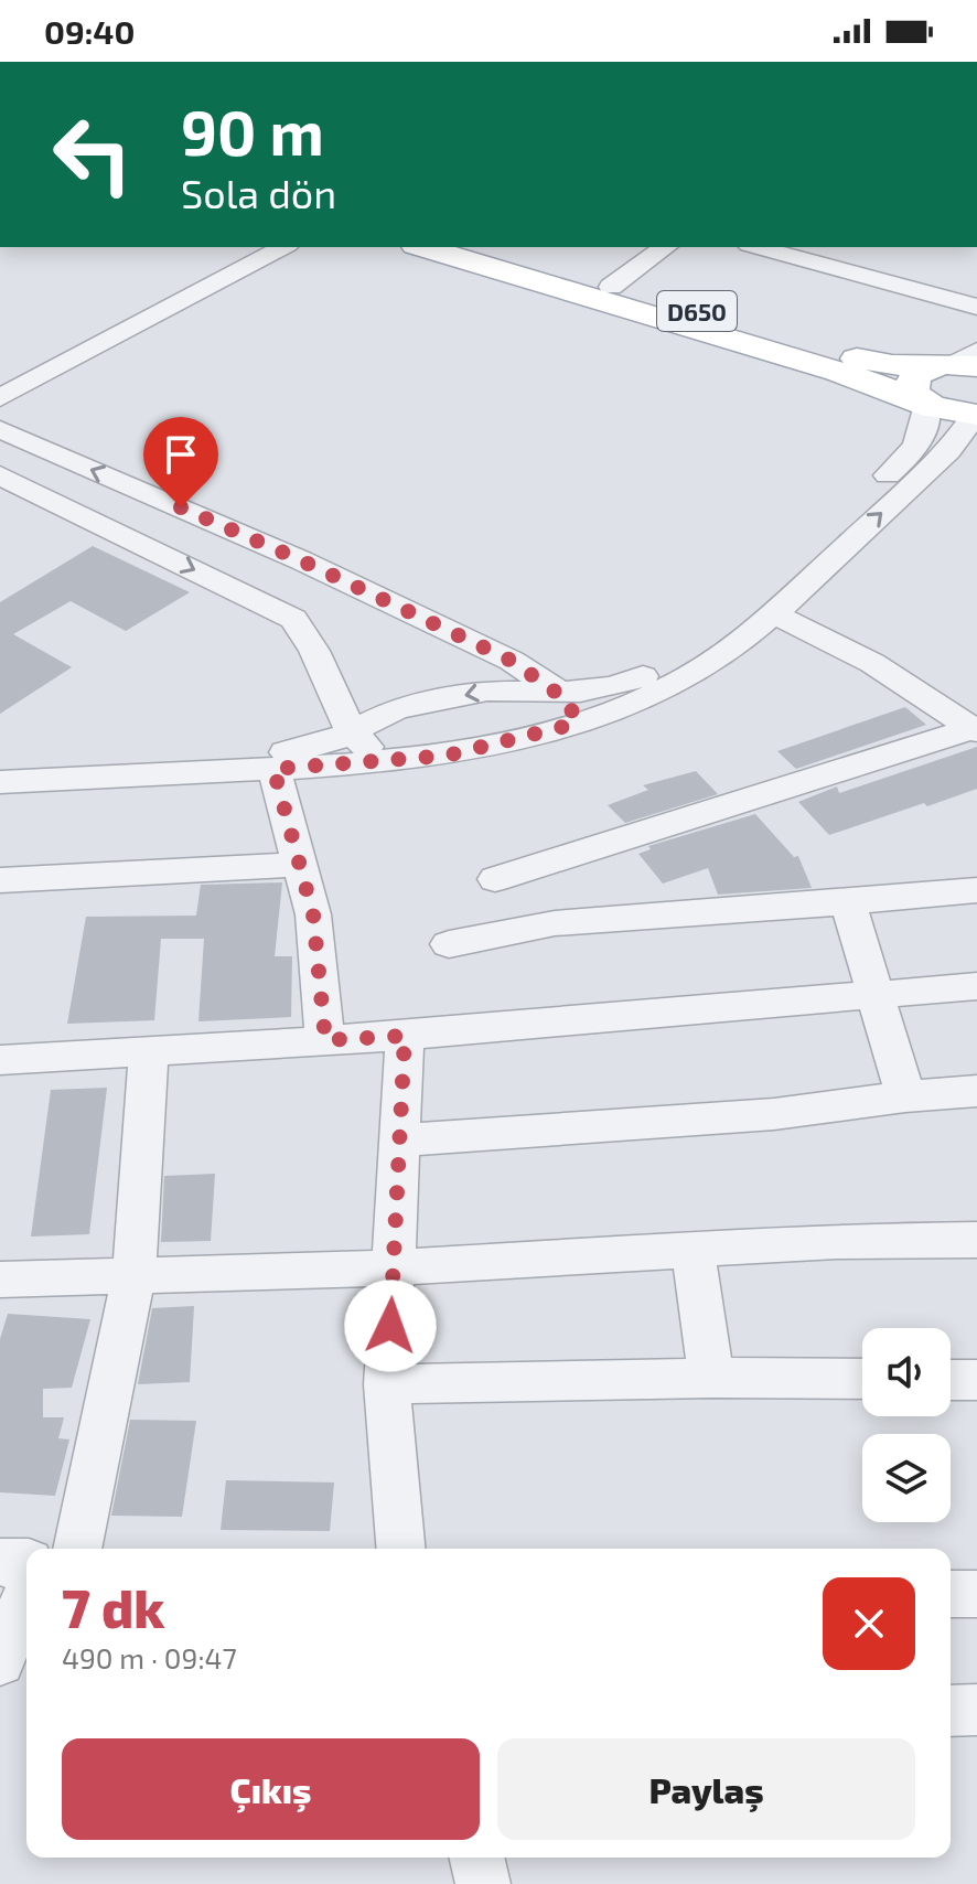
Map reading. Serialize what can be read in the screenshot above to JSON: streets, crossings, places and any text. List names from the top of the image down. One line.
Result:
{"streets":{"main road":["D650"]},"page":{"status":"09:40","turn":["90 m","Sola dön"],"heading":["7 dk","490 m · 09:47"],"buttons":["Çıkış","Paylaş"]}}
